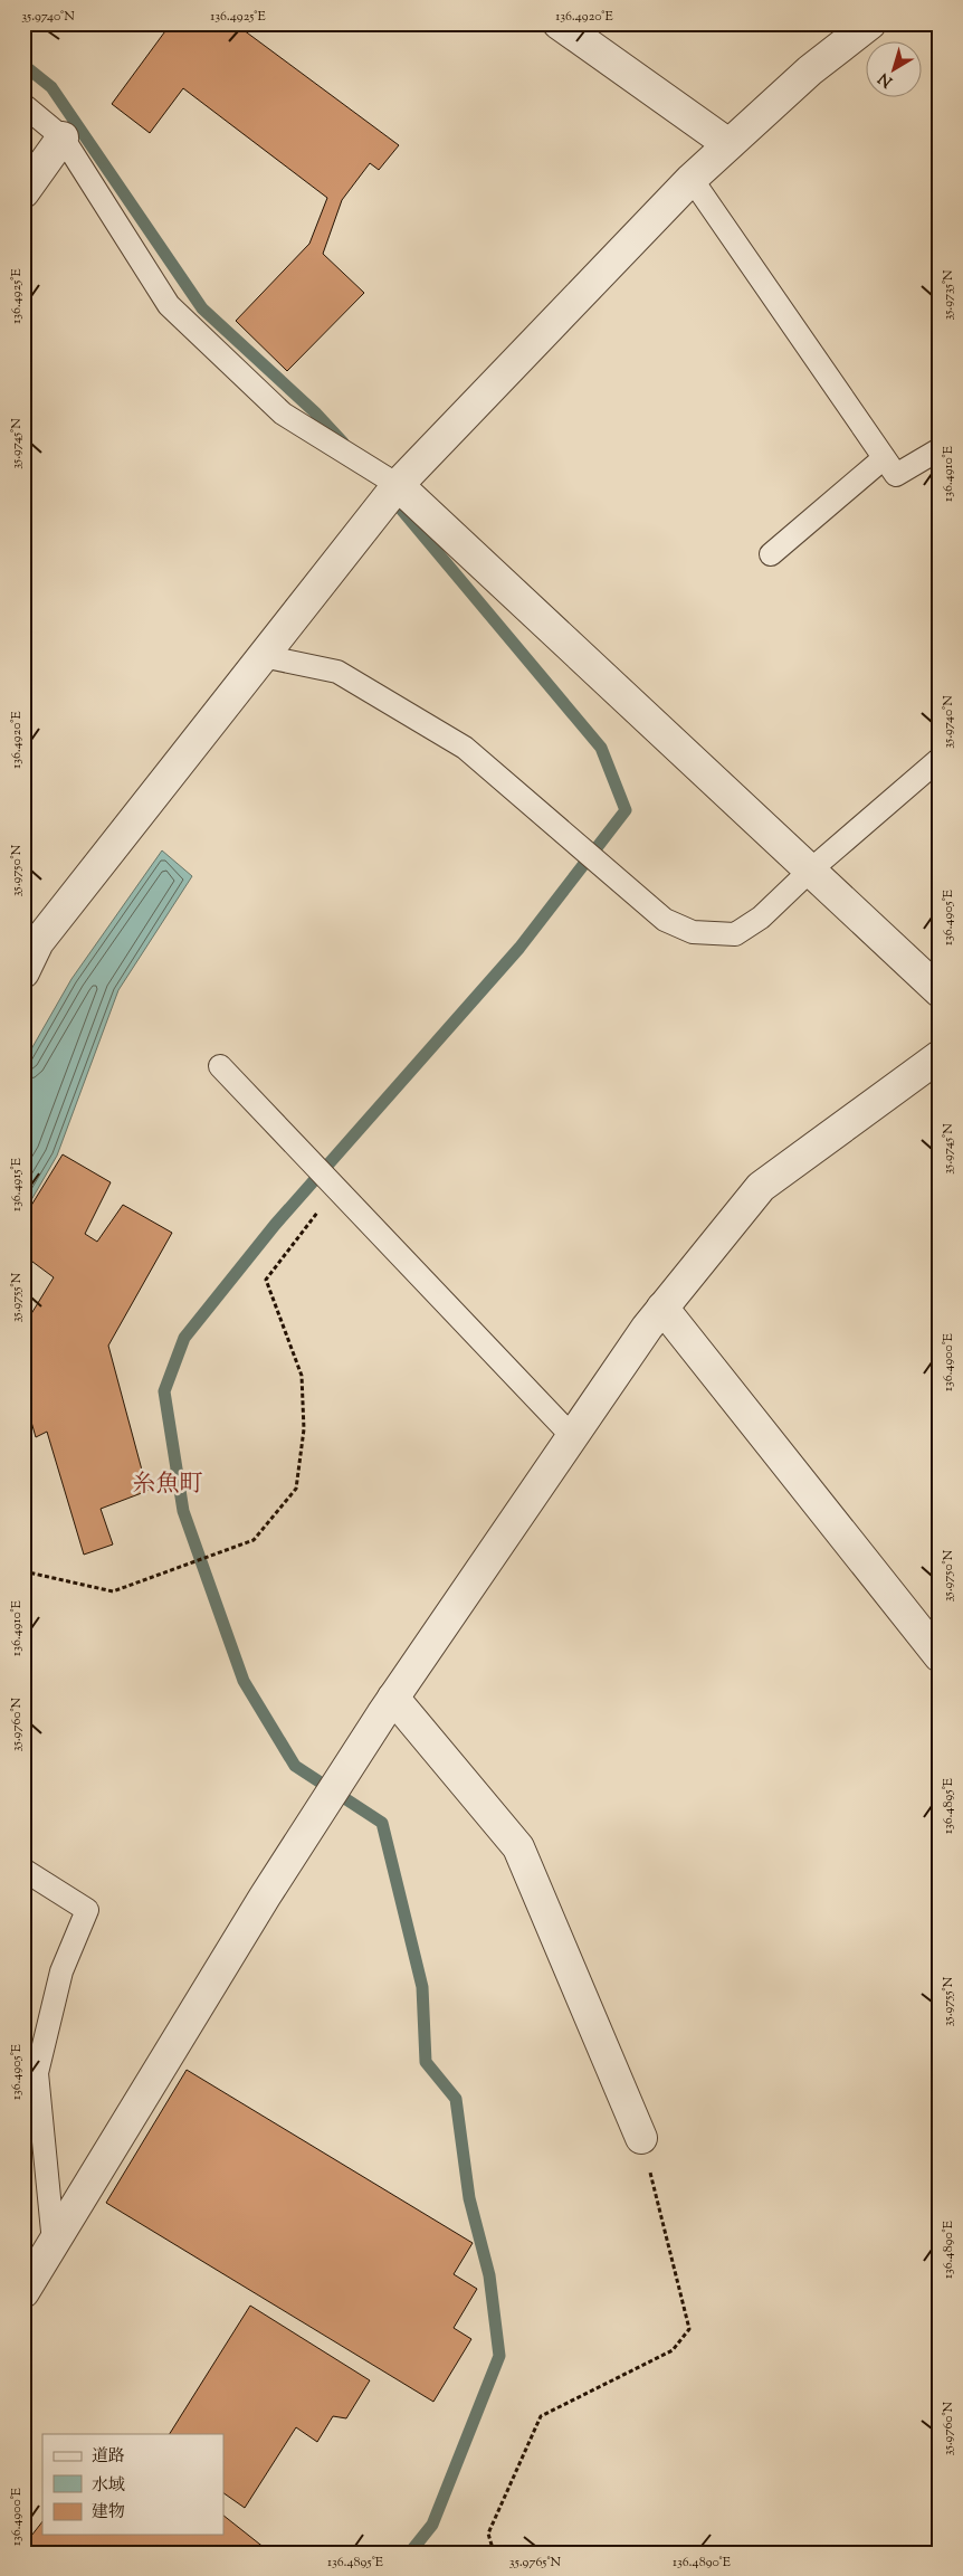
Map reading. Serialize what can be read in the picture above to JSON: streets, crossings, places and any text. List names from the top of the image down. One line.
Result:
{"districts":["糸魚町"],"legend":["道路","水域","建物"],"north":"bottom left","coordinates":["35.9740°N","136.4925°E","136.4920°E","35.9735°N","35.9745°N","136.4910°E","35.9750°N","136.4905°E","136.4915°E","35.9755°N","136.4900°E","35.9760°N","136.4895°E","136.4890°E","35.9765°N"]}
